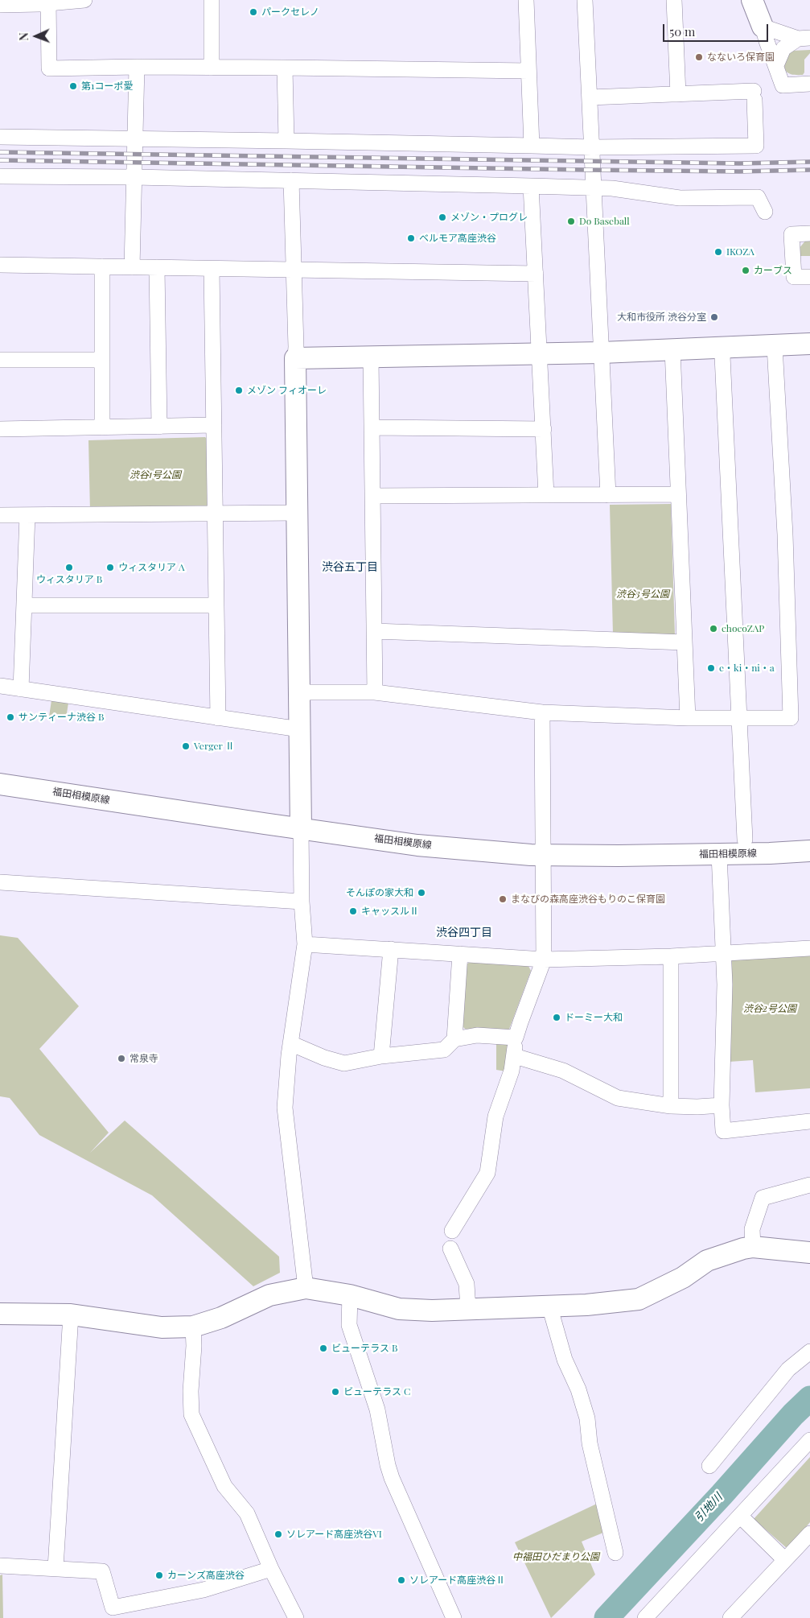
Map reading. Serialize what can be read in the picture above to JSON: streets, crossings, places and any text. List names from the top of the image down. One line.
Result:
{"streets":{"street":["福田相模原線"]},"districts":["渋谷五丁目","渋谷四丁目"],"water":["引地川"],"parks":["渋谷1号公園","渋谷3号公園","渋谷2号公園","中福田ひだまり公園"],"places":["パークセレノ","なないろ保育園","第1コーポ愛","メゾン・プログレ","Do Baseball","ベルモア高座渋谷","IKOZA","カーブス","大和市役所 渋谷分室","メゾン フィオーレ","ウィスタリア B","ウィスタリア A","chocoZAP","e・ki・ni・a","サンティーナ渋谷 B","Verger Ⅱ","そんぽの家大和","まなびの森高座渋谷もりのこ保育園","キャッスルⅡ","ドーミー大和","常泉寺","ビューテラス B","ビューテラス C","ソレアード高座渋谷VI","カーンズ高座渋谷","ソレアード高座渋谷Ⅱ"],"scale_bar":"50 m","north":"left"}
